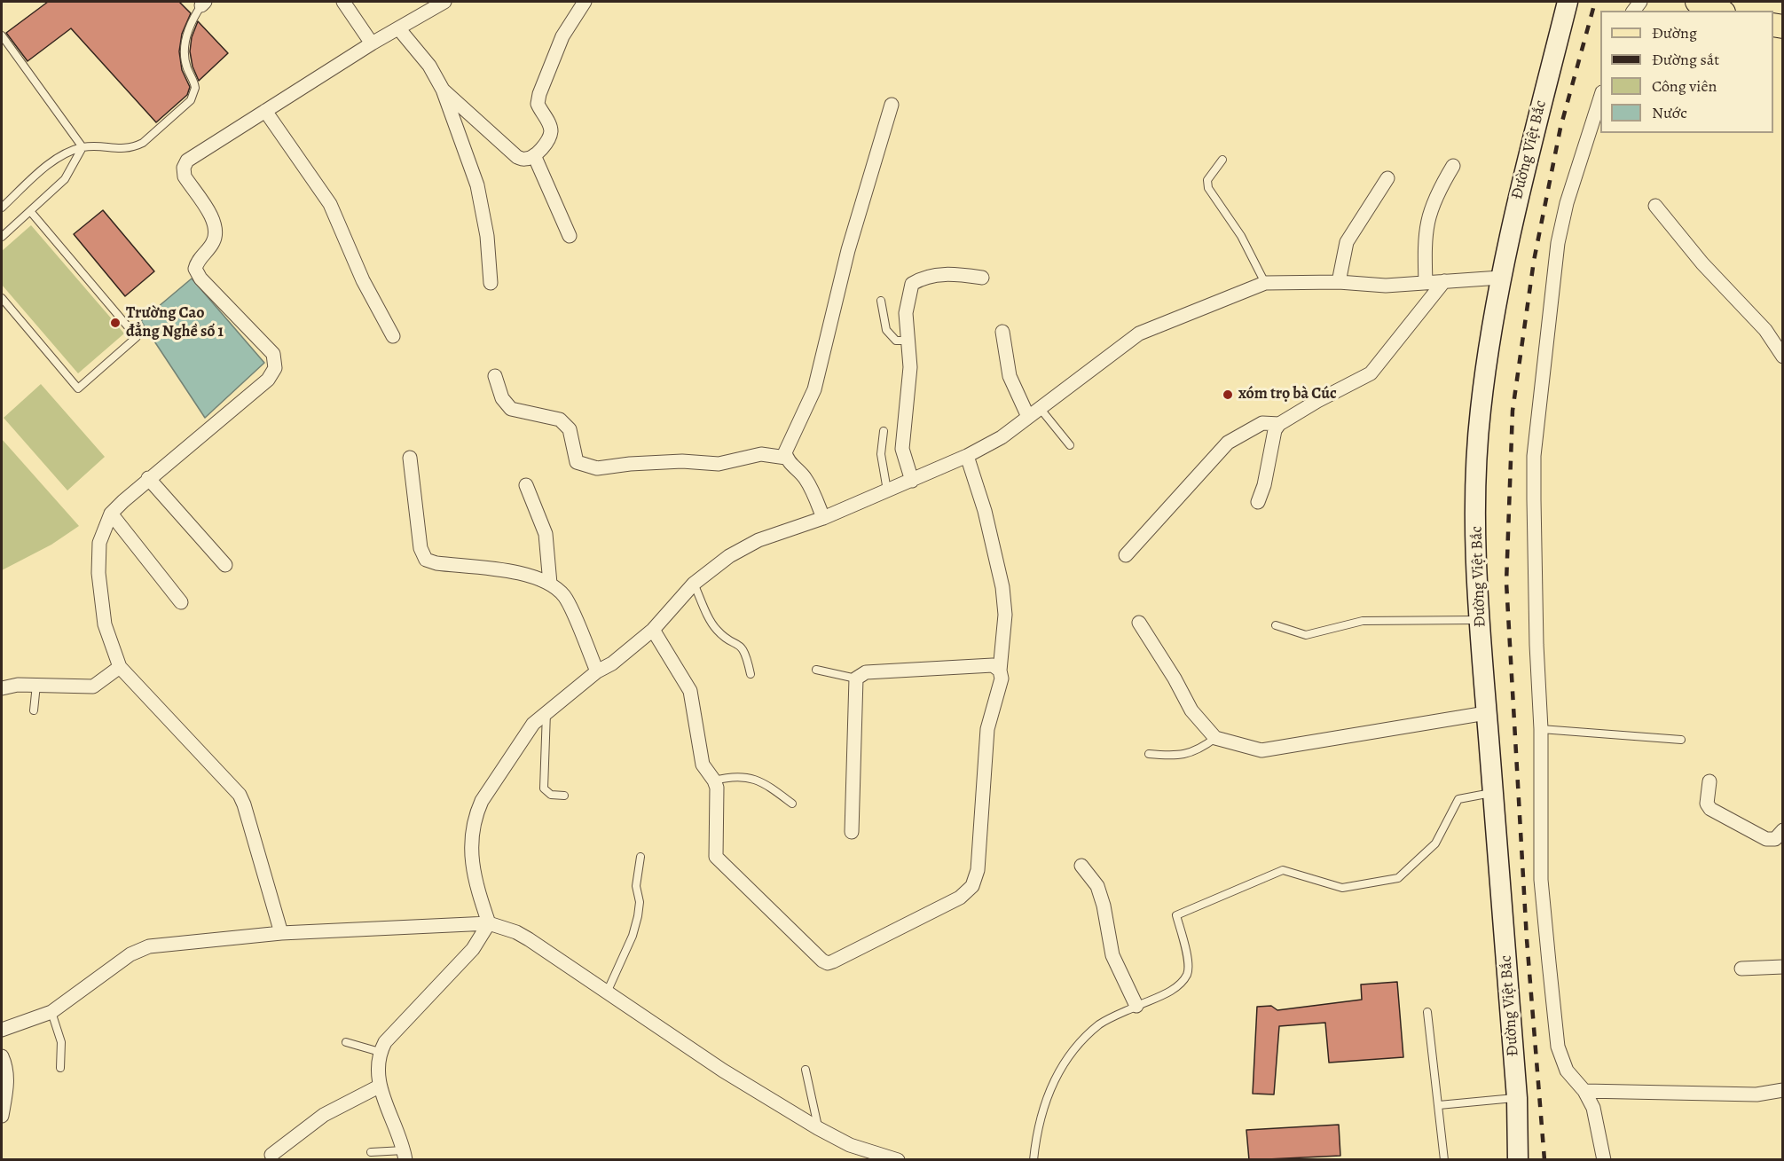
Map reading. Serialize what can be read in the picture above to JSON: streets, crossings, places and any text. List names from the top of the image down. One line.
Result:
{"streets":{"street":["Đường Việt Bắc"]},"places":["Trường Cao đẳng Nghề số 1","xóm trọ bà Cúc"],"legend":["Đường","Đường sắt","Công viên","Nước"]}
